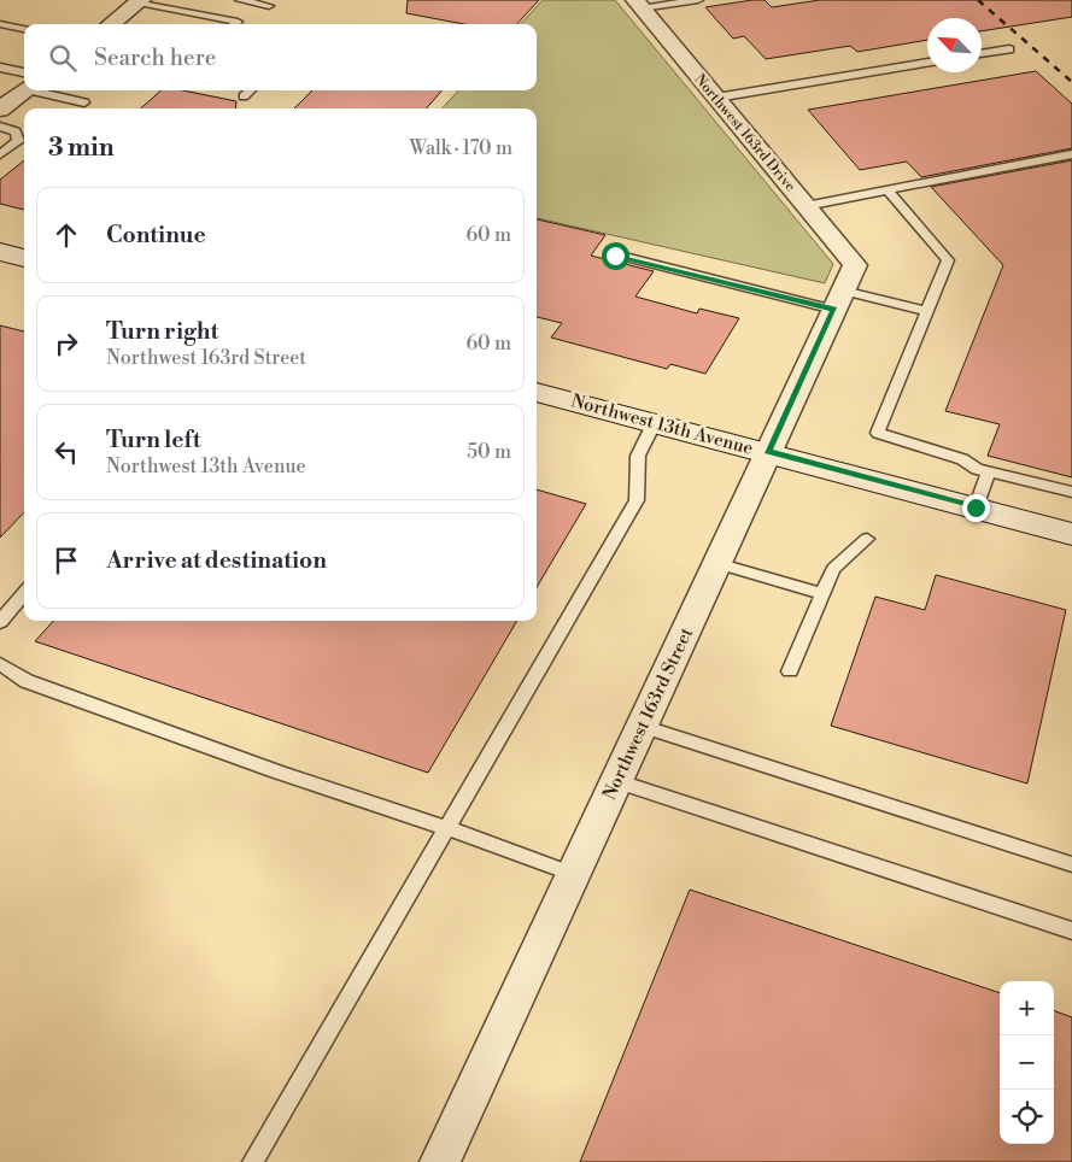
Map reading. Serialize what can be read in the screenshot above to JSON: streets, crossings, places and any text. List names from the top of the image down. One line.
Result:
{"streets":{"street":["Northwest 163rd Drive","Northwest 13th Avenue","Northwest 163rd Street"]},"crossings":[["Northwest 163rd Drive","Northwest 163rd Street"],["Northwest 13th Avenue","Northwest 163rd Street"]],"north":"top left","page":{"search":"Search here","heading":["3 min","Walk · 170 m"],"list":[["Continue","60 m"],["Turn right","Northwest 163rd Street","60 m"],["Turn left","Northwest 13th Avenue","50 m"],"Arrive at destination"],"map_buttons":["+","−"]}}
